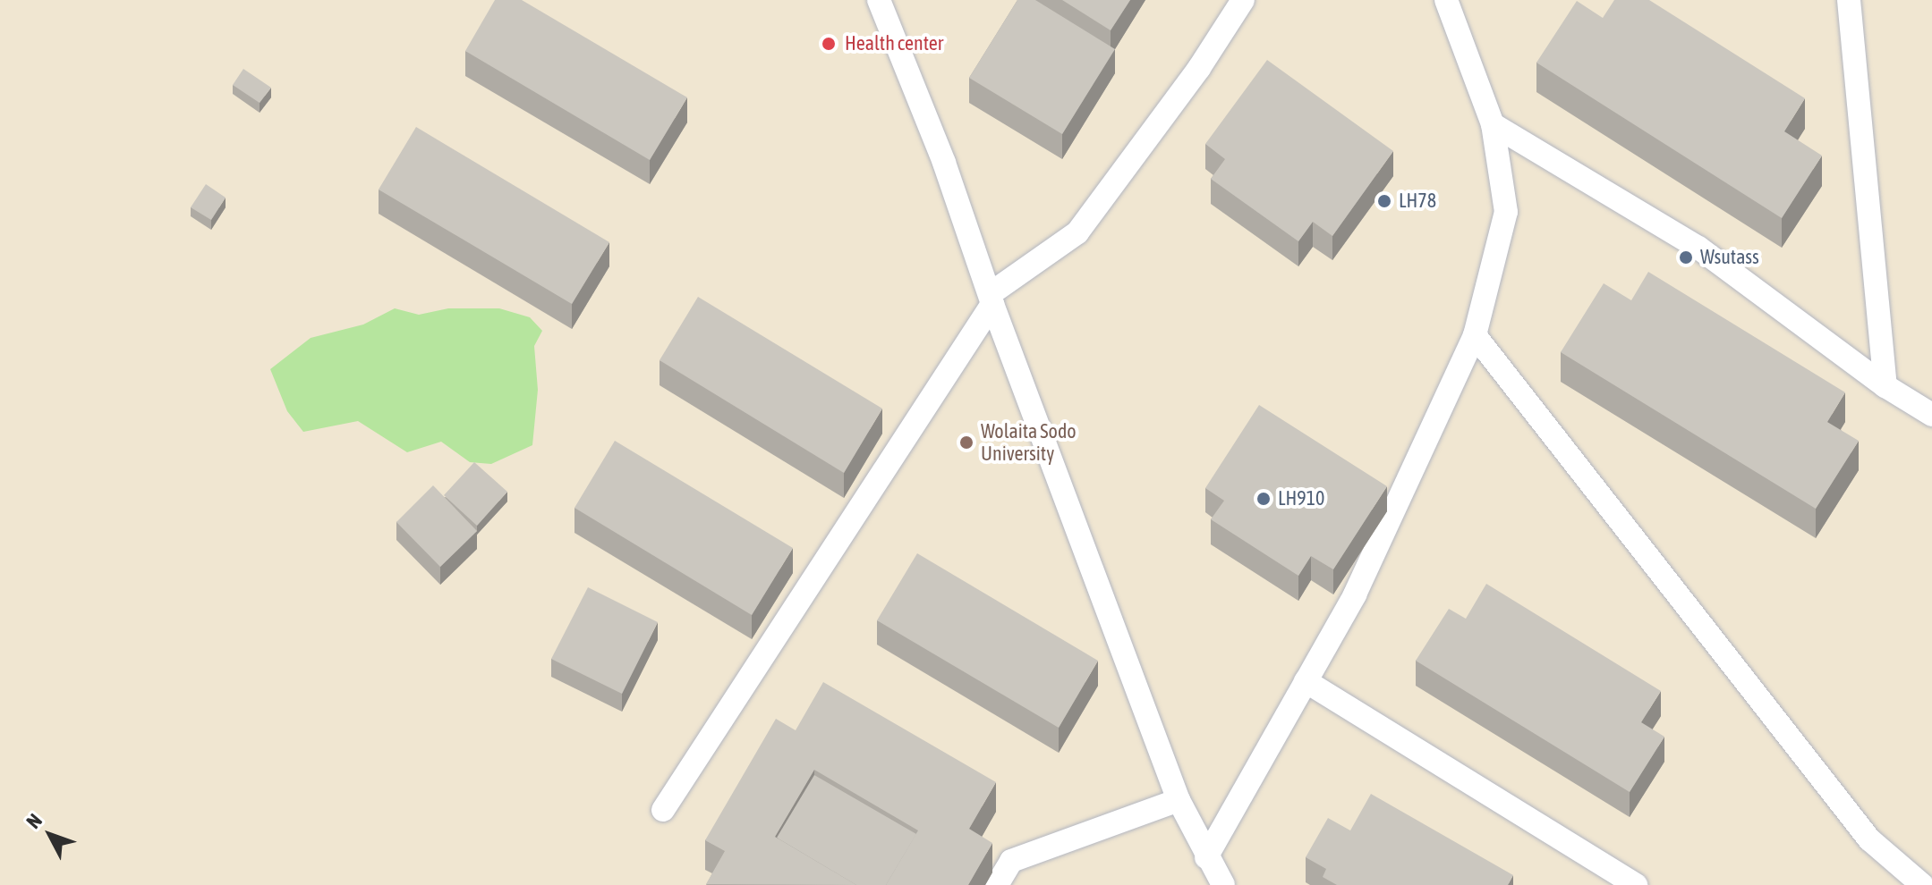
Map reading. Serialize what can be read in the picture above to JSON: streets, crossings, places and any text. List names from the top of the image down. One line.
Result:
{"places":["Health center","LH78","Wsutass","Wolaita Sodo University","LH910"],"north":"top left"}
